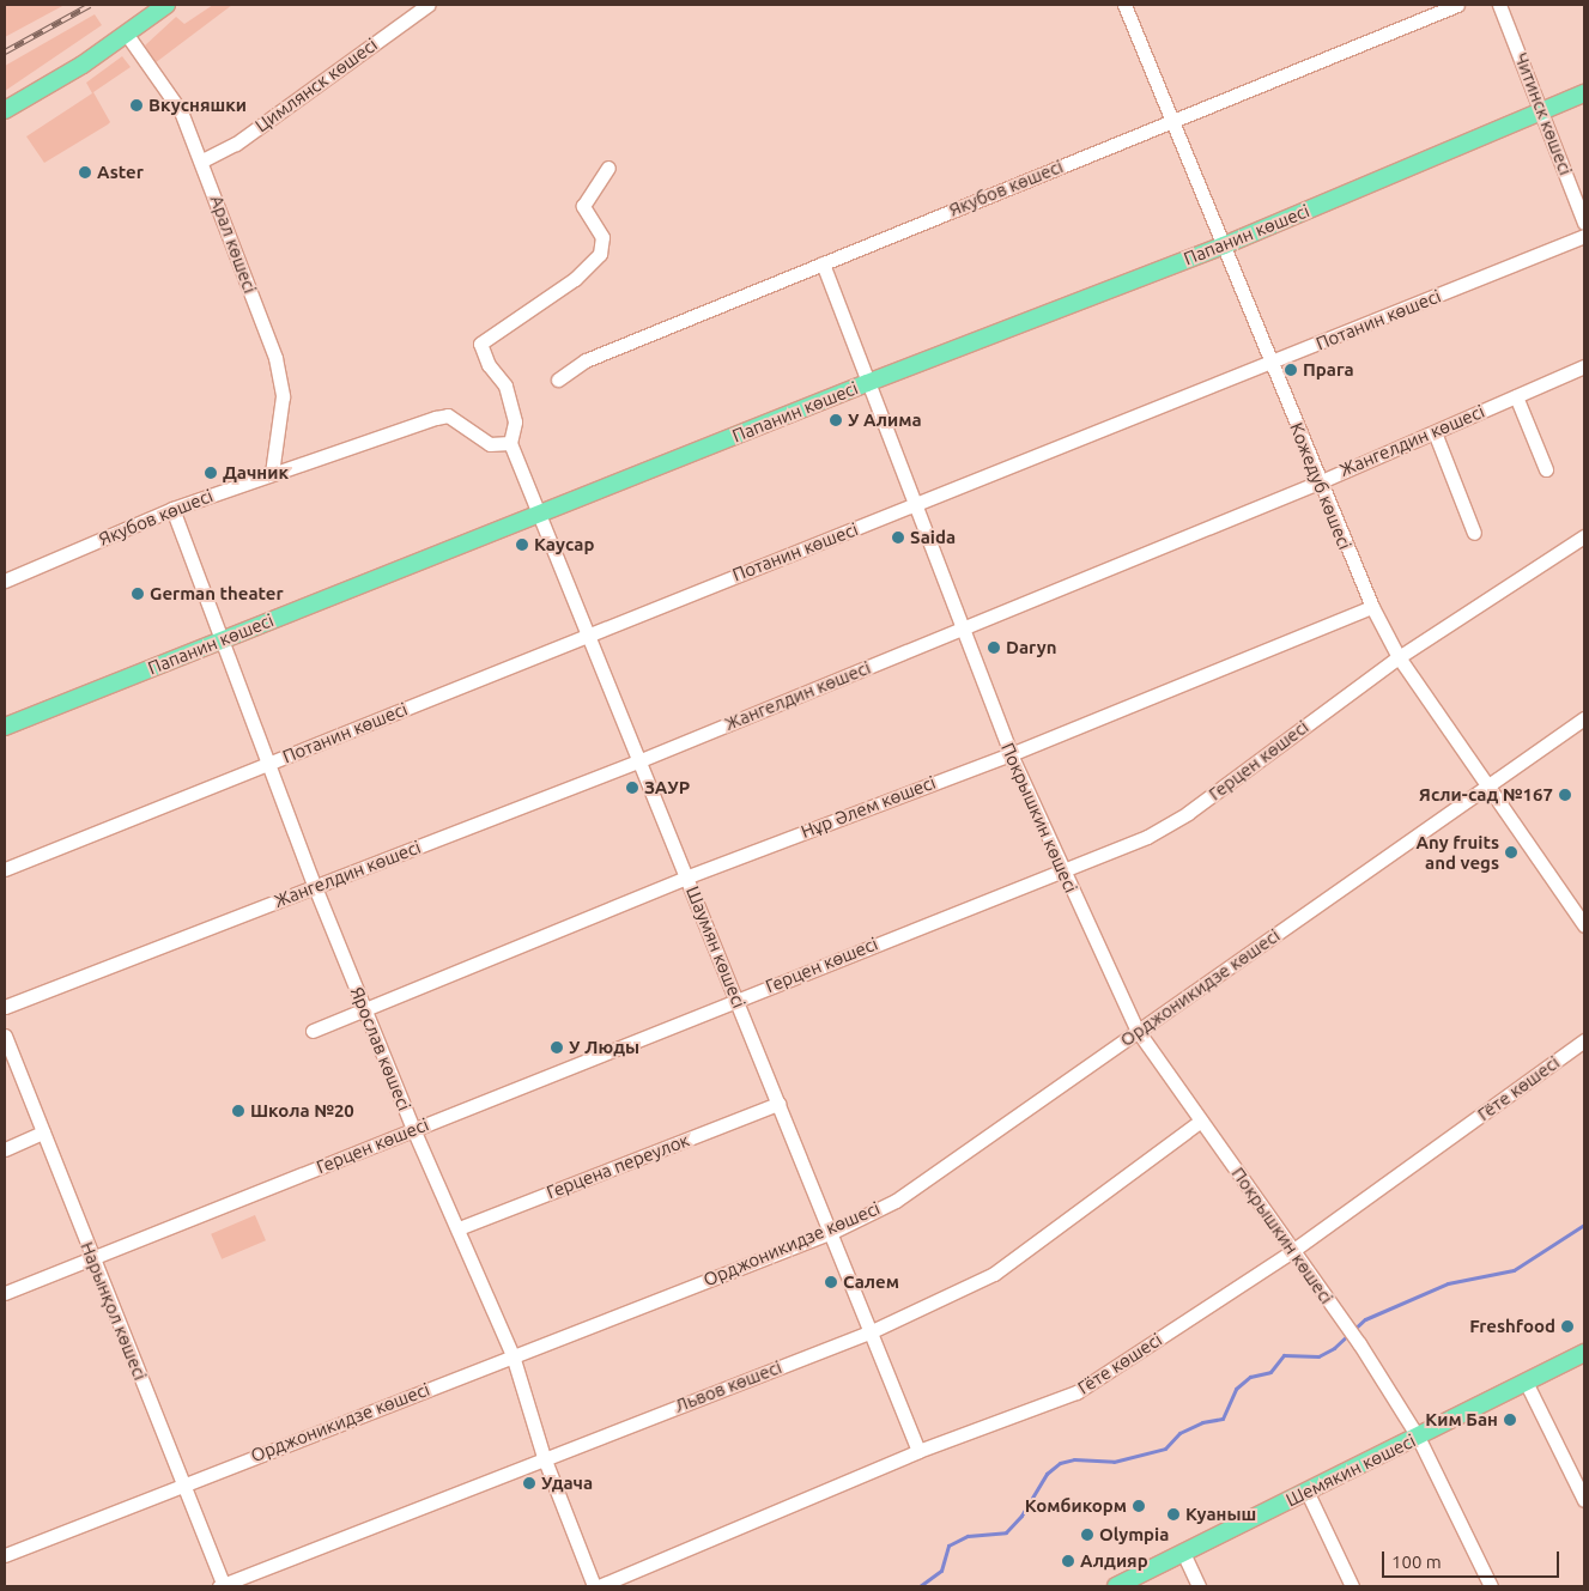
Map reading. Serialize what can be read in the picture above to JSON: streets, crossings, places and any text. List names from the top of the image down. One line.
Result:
{"streets":{"main road":["Папанин көшесі","Шемякин көшесі"],"street":["Цимлянск көшесі","Читинск көшесі","Якубов көшесі","Арал көшесі","Потанин көшесі","Жангелдин көшесі","Кожедуб көшесі","Герцен көшесі","Нұр Әлем көшесі","Покрышкин көшесі","Шаумян көшесі","Орджоникидзе көшесі","Ярослав көшесі","Гёте көшесі","Герцена переулок","Нарынқол көшесі","Львов көшесі"]},"crossings":[["Цимлянск көшесі","Арал көшесі"],["Читинск көшесі","Папанин көшесі"],["Якубов көшесі","Арал көшесі"],["Якубов көшесі","Кожедуб көшесі"],["Якубов көшесі","Покрышкин көшесі"],["Якубов көшесі","Шаумян көшесі"],["Якубов көшесі","Ярослав көшесі"],["Папанин көшесі","Кожедуб көшесі"],["Папанин көшесі","Покрышкин көшесі"],["Папанин көшесі","Шаумян көшесі"],["Папанин көшесі","Ярослав көшесі"],["Потанин көшесі","Кожедуб көшесі"],["Потанин көшесі","Покрышкин көшесі"],["Потанин көшесі","Шаумян көшесі"],["Потанин көшесі","Ярослав көшесі"],["Жангелдин көшесі","Кожедуб көшесі"],["Жангелдин көшесі","Покрышкин көшесі"],["Жангелдин көшесі","Шаумян көшесі"],["Жангелдин көшесі","Ярослав көшесі"],["Кожедуб көшесі","Герцен көшесі"],["Кожедуб көшесі","Нұр Әлем көшесі"],["Кожедуб көшесі","Орджоникидзе көшесі"],["Герцен көшесі","Покрышкин көшесі"],["Герцен көшесі","Шаумян көшесі"],["Герцен көшесі","Ярослав көшесі"],["Герцен көшесі","Нарынқол көшесі"],["Нұр Әлем көшесі","Покрышкин көшесі"],["Нұр Әлем көшесі","Шаумян көшесі"],["Нұр Әлем көшесі","Ярослав көшесі"],["Покрышкин көшесі","Орджоникидзе көшесі"],["Покрышкин көшесі","Гёте көшесі"],["Покрышкин көшесі","Львов көшесі"],["Покрышкин көшесі","Шемякин көшесі"],["Шаумян көшесі","Орджоникидзе көшесі"],["Шаумян көшесі","Гёте көшесі"],["Шаумян көшесі","Герцена переулок"],["Шаумян көшесі","Львов көшесі"],["Орджоникидзе көшесі","Ярослав көшесі"],["Орджоникидзе көшесі","Нарынқол көшесі"],["Ярослав көшесі","Герцена переулок"],["Ярослав көшесі","Львов көшесі"],["Нарынқол көшесі","Львов көшесі"]],"places":["Вкусняшки","Aster","Прага","У Алима","Дачник","Saida","Каусар","German theater","Daryn","ЗАУР","Ясли-сад №167","Any fruits and vegs","У Люды","Школа №20","Салем","Freshfood","Ким Бан","Удача","Комбикорм","Куаныш","Olympia","Алдияр"],"scale_bar":"100 m"}
